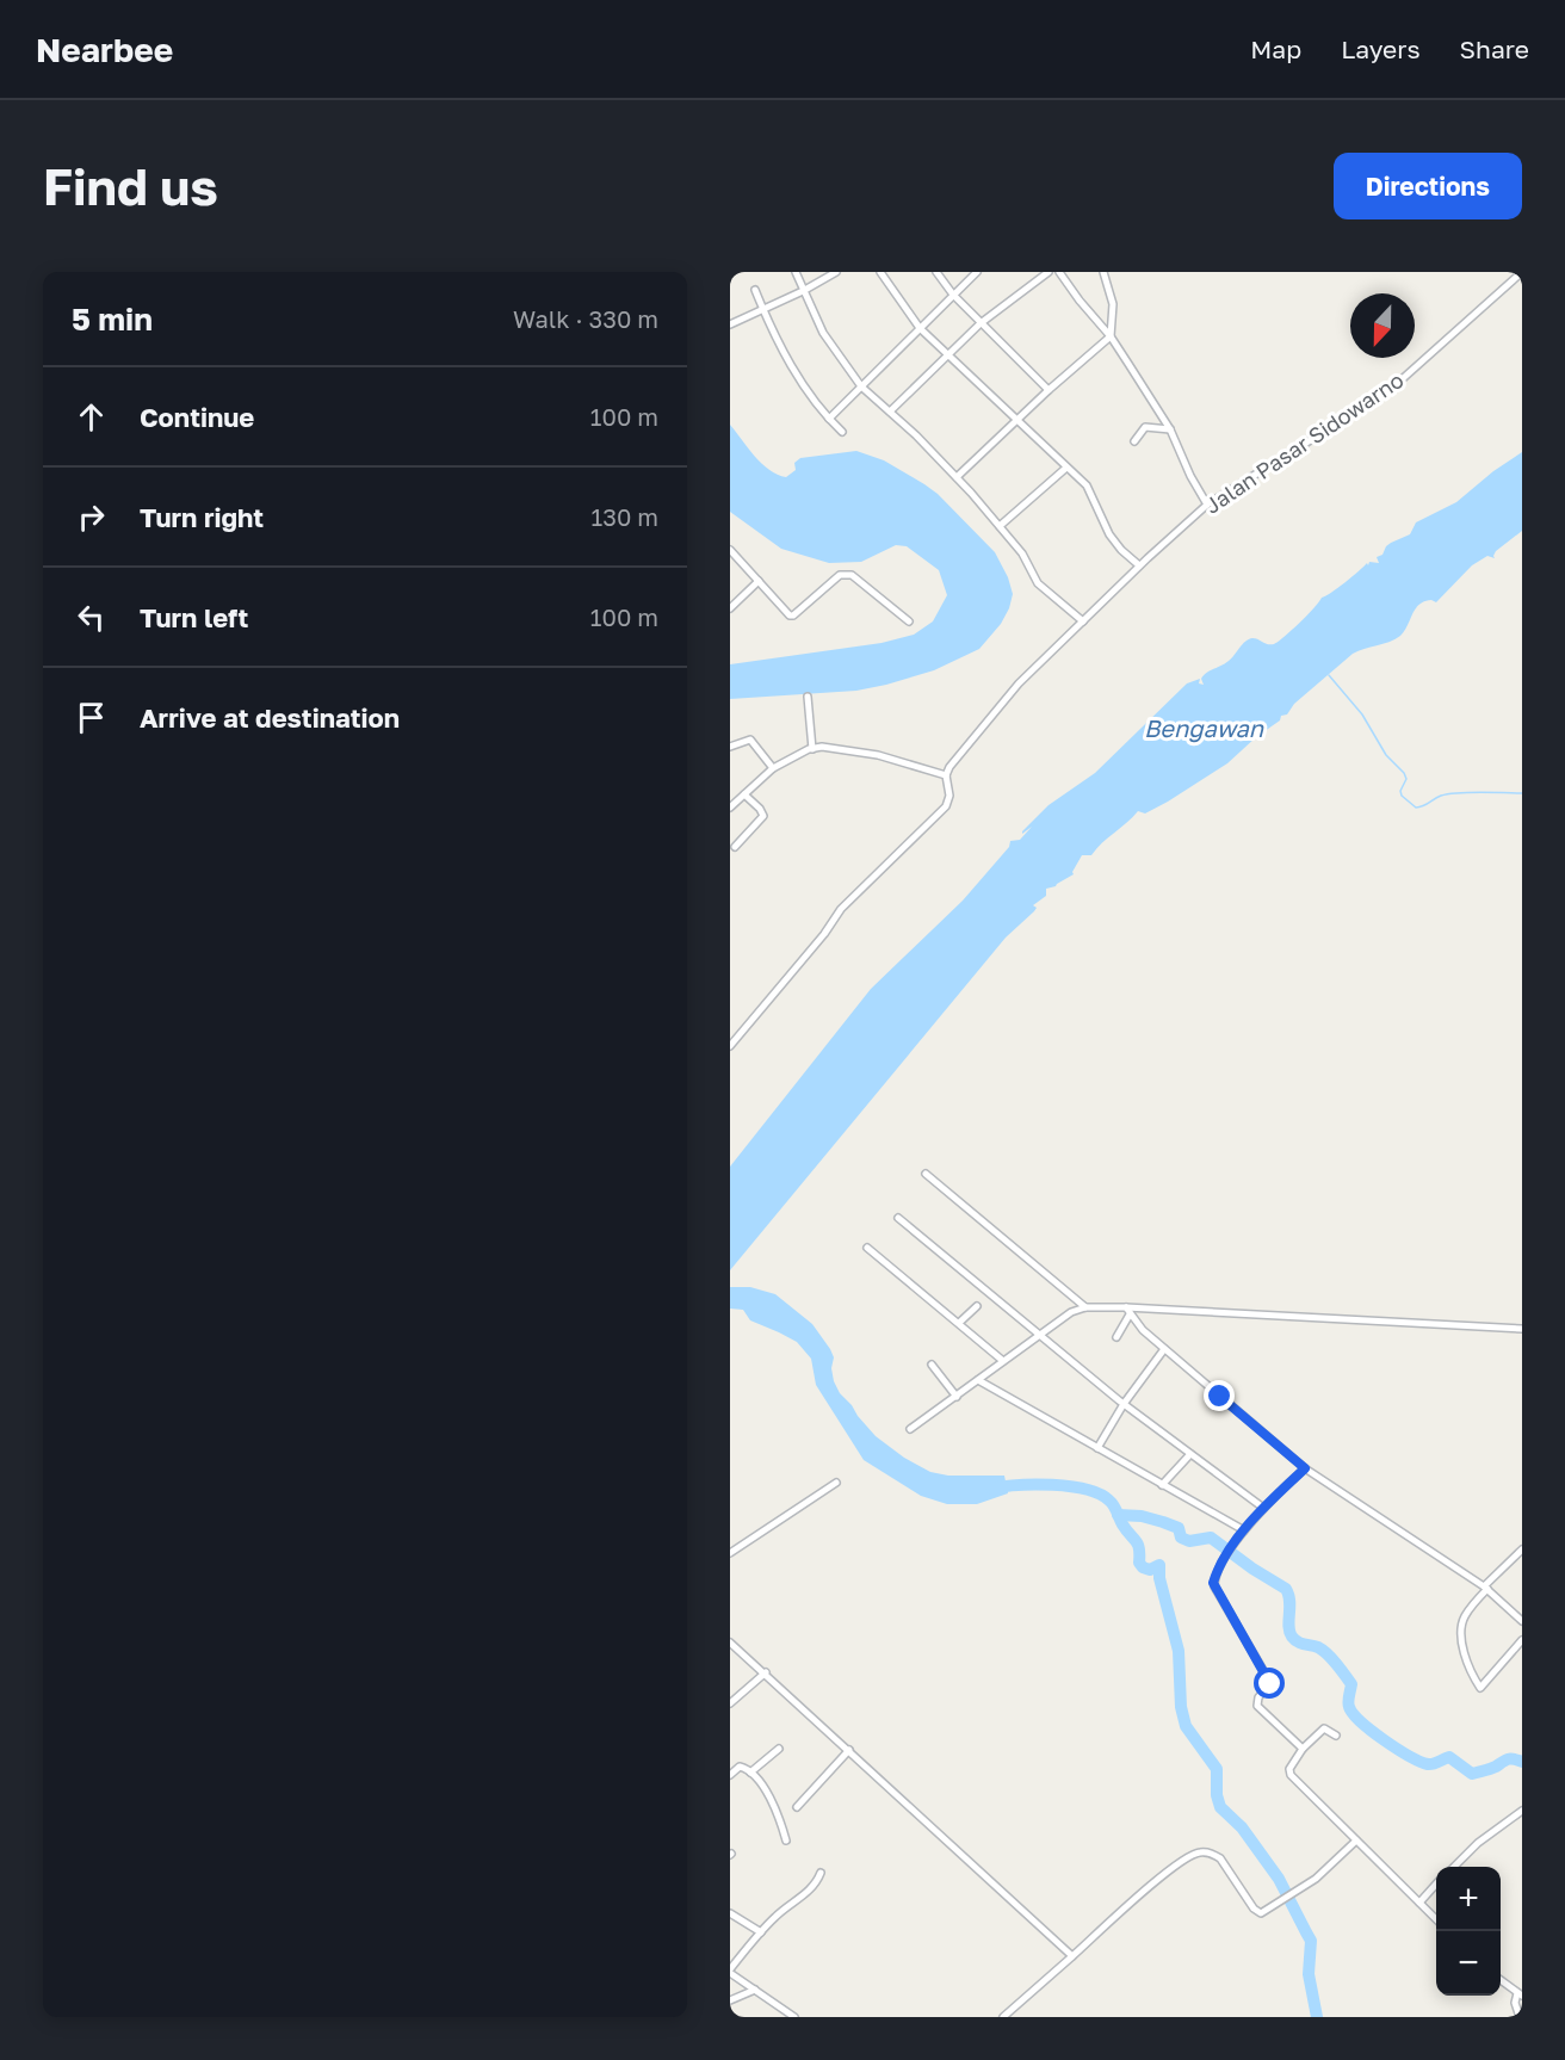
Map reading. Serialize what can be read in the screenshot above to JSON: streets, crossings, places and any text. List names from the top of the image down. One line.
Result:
{"streets":{"street":["Jalan Pasar Sidowarno"]},"water":["Bengawan"],"north":"bottom","page":{"header":"Nearbee","nav":["Map","Layers","Share"],"buttons":"Directions","title":"Find us","heading":["5 min","Walk · 330 m"],"list":[["Continue","100 m"],["Turn right","130 m"],["Turn left","100 m"],"Arrive at destination"],"map_buttons":["+","−"]}}
